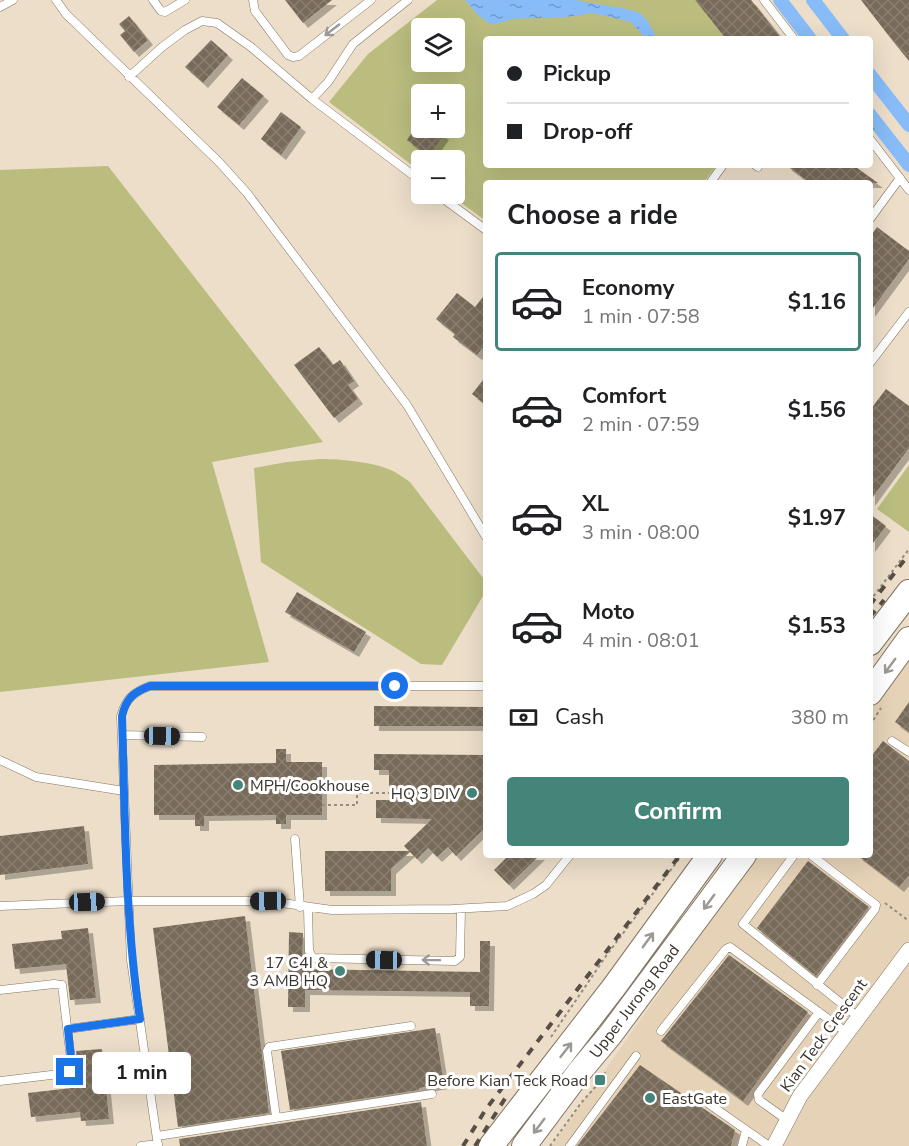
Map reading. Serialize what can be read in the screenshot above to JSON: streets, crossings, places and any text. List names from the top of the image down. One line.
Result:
{"streets":{"main road":["Upper Jurong Road"],"street":["Kian Teck Crescent"]},"places":{"other":["MPH/Cookhouse","HQ 3 DIV","17 C4I & 3 AMB HQ","EastGate"],"transit":["Before Kian Teck Road"]},"page":{"map_buttons":["+","−"],"banner":["Pickup","Drop-off"],"heading":"Choose a ride","list":[{"name":"Economy","note":"1 min · 07:58","value":"$1.16"},{"name":"Comfort","note":"2 min · 07:59","value":"$1.56"},{"name":"XL","note":"3 min · 08:00","value":"$1.97"},{"name":"Moto","note":"4 min · 08:01","value":"$1.53"}],"pay":["Cash","380 m"],"buttons":"Confirm","bubble":"1 min"}}
